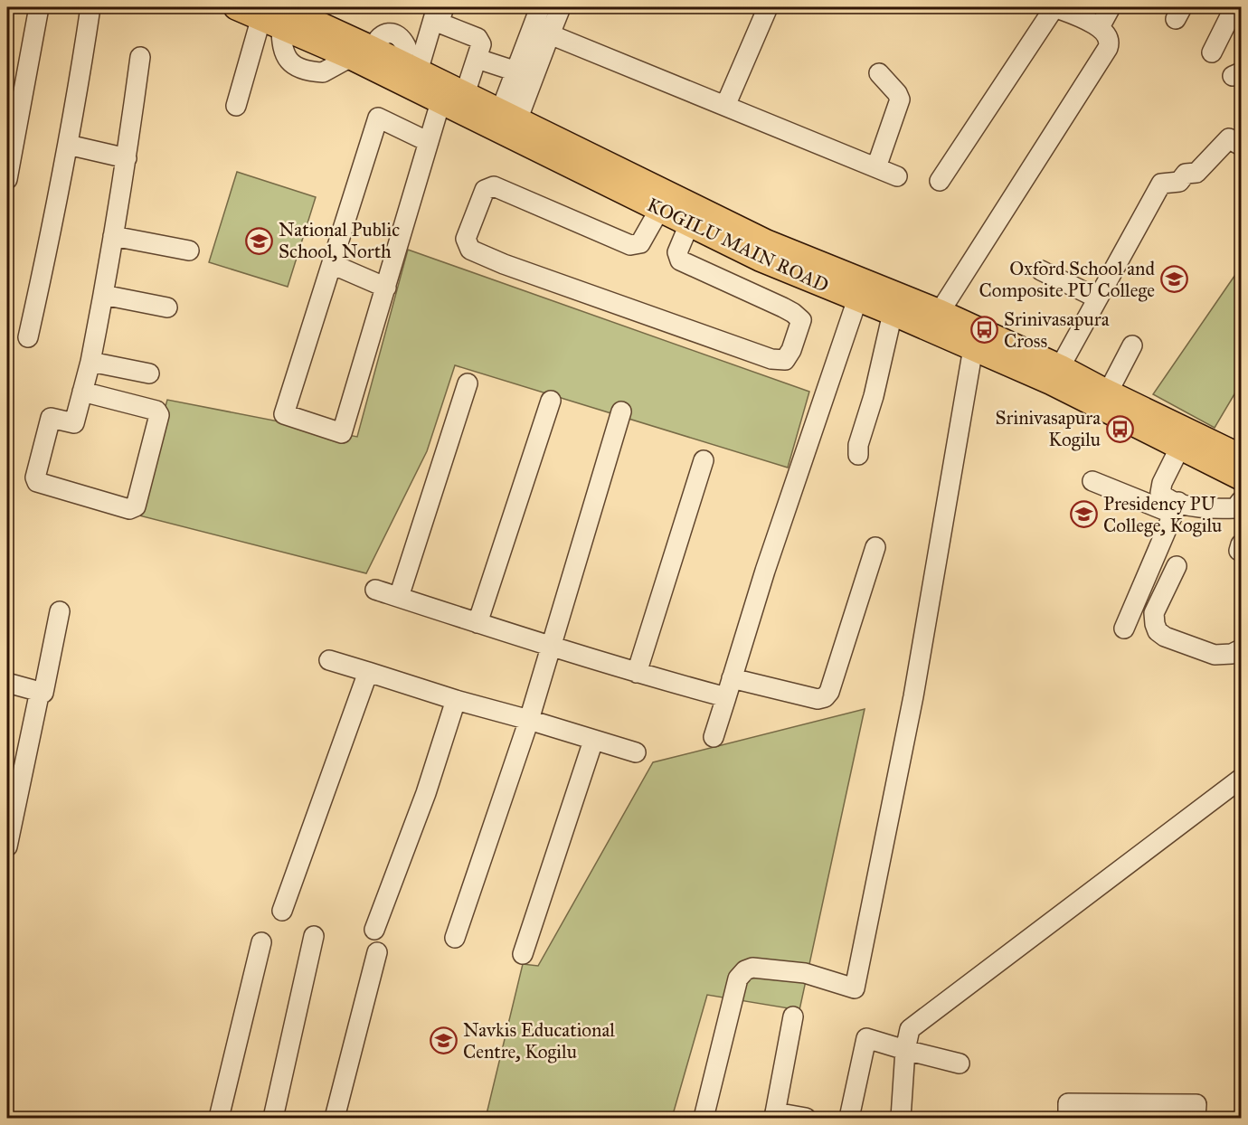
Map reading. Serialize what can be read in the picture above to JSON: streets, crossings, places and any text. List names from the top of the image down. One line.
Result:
{"streets":{"main road":["KOGILU MAIN ROAD"]},"places":{"school or university":["National Public School, North","Oxford School and Composite PU College","Presidency PU College, Kogilu","Navkis Educational Centre, Kogilu"],"bus stop":["Srinivasapura Cross","Srinivasapura Kogilu"]}}
